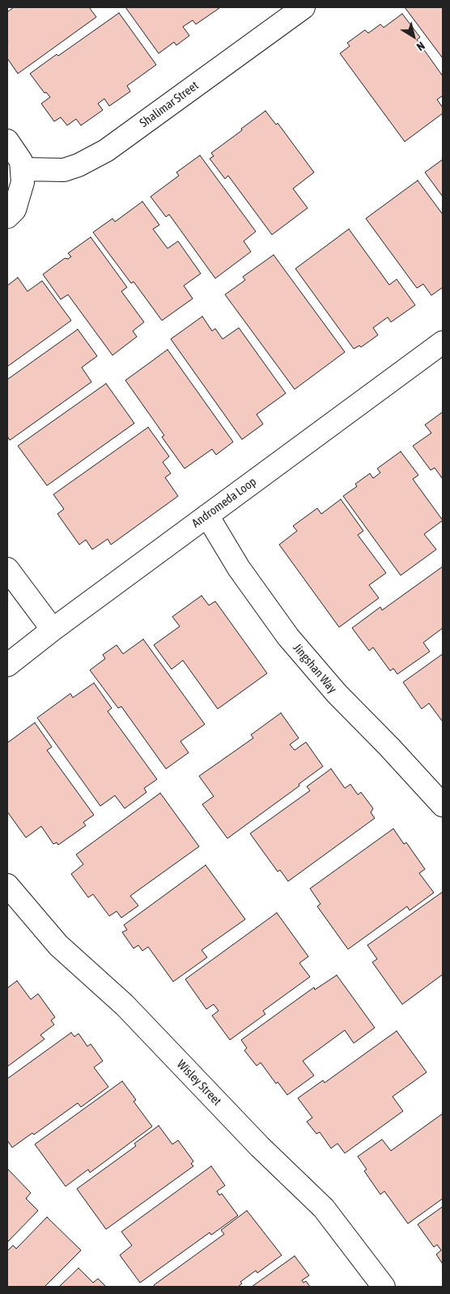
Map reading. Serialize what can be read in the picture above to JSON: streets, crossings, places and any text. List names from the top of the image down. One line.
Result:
{"streets":{"street":["Shalimar Street","Andromeda Loop","Jingshan Way","Wisley Street"]},"crossings":[["Andromeda Loop","Jingshan Way"]],"north":"bottom right"}
